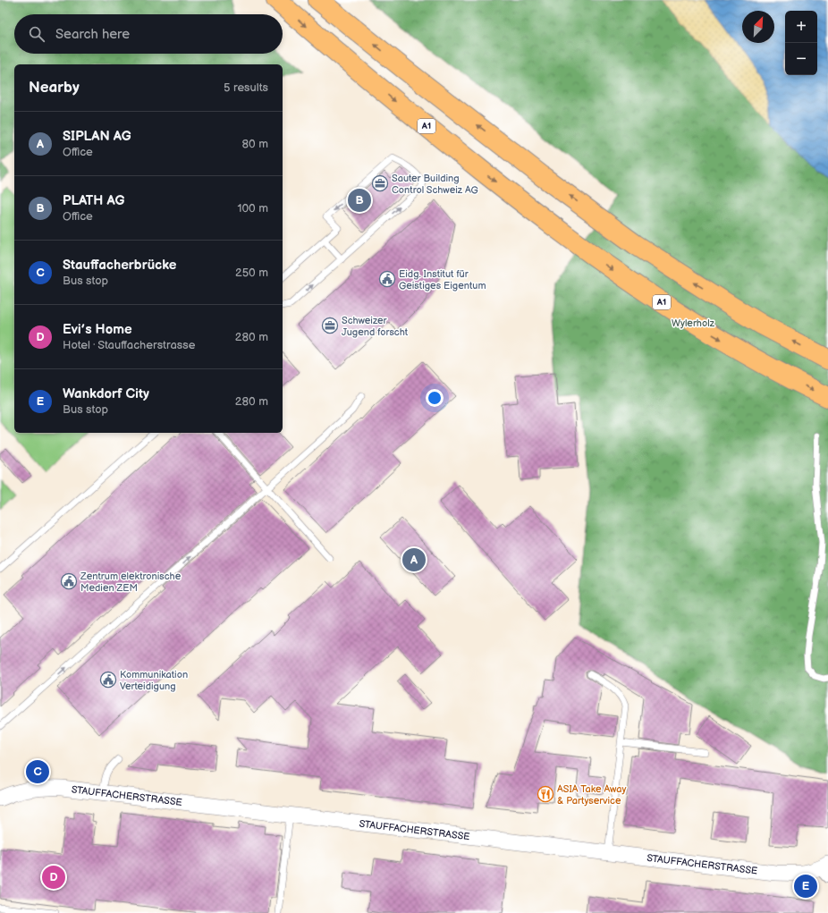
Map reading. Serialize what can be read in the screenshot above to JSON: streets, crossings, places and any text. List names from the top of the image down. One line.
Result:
{"streets":{"highway":["A1"],"street":["STAUFFACHERSTRASSE"]},"parks":["Wylerholz"],"places":{"office":["Sauter Building Control Schweiz AG","Schweizer Jugend forscht"],"public building":["Eidg. Institut für Geistiges Eigentum","Zentrum elektronische Medien ZEM","Kommunikation Verteidigung"],"restaurant":["ASIA Take Away & Partyservice"]},"north":"top right","page":{"map_buttons":["+","−"],"search":"Search here","heading":["Nearby","5 results"],"list":[{"mark":"A","name":"SIPLAN AG","note":"Office","value":"80 m"},{"mark":"B","name":"PLATH AG","note":"Office","value":"100 m"},{"mark":"C","name":"Stauffacherbrücke","note":"Bus stop","value":"250 m"},{"mark":"D","name":"Evi’s Home","note":"Hotel · Stauffacherstrasse","value":"280 m"},{"mark":"E","name":"Wankdorf City","note":"Bus stop","value":"280 m"}],"pins":["B","A","C","D","E"]}}
